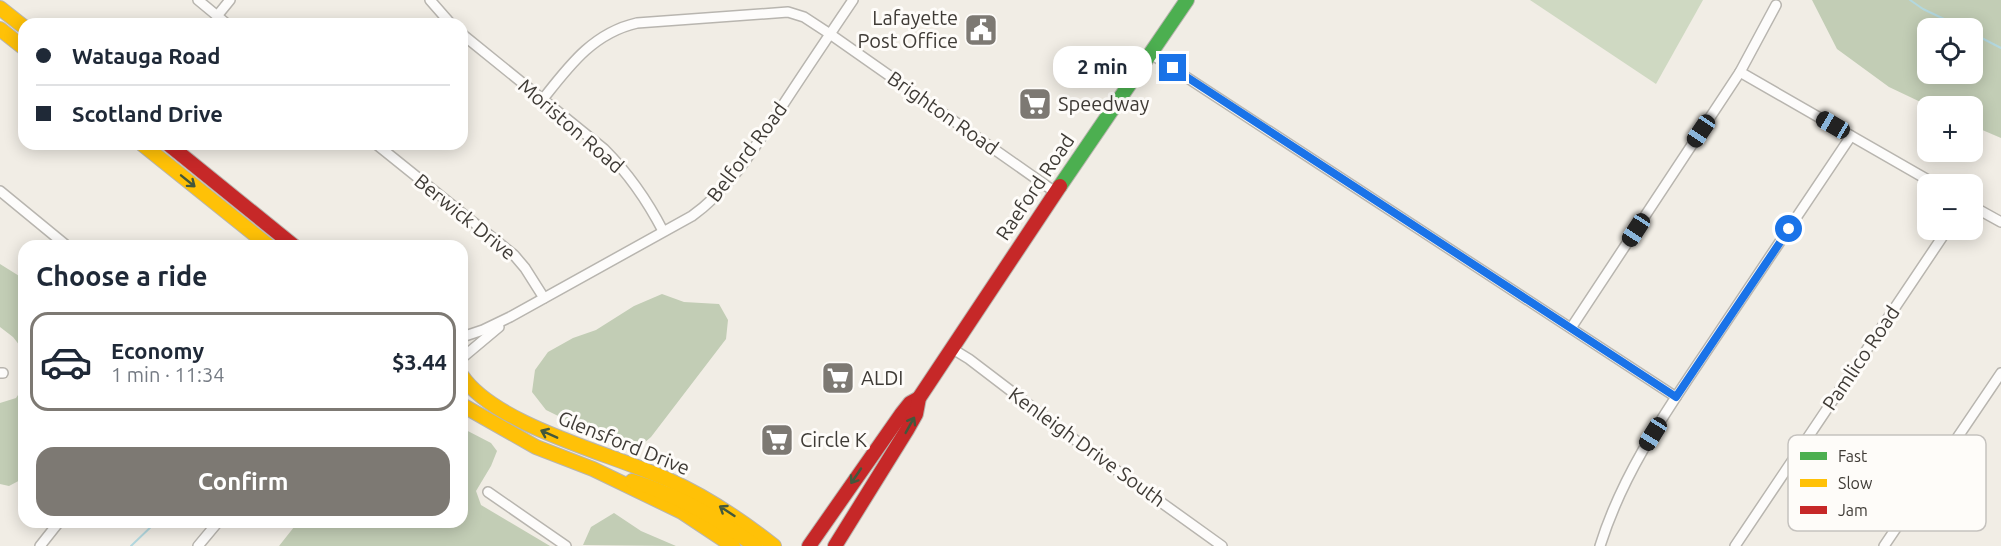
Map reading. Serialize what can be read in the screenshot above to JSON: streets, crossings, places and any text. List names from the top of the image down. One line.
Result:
{"streets":{"main road":["Raeford Road","Glensford Drive"],"street":["Brighton Road","Moriston Road","Belford Road","Berwick Drive","Pamlico Road","Kenleigh Drive South"]},"crossings":[["Brighton Road","Moriston Road"],["Brighton Road","Belford Road"],["Brighton Road","Raeford Road"],["Moriston Road","Belford Road"],["Belford Road","Berwick Drive"],["Raeford Road","Kenleigh Drive South"]],"places":{"public building":["Lafayette Post Office"],"supermarket":["Speedway","ALDI","Circle K"]},"legend":["Fast","Slow","Jam"],"page":{"map_buttons":["+","−"],"banner":["Watauga Road","Scotland Drive"],"bubble":"2 min","heading":"Choose a ride","list":[{"name":"Economy","note":"1 min · 11:34","value":"$3.44"}],"buttons":"Confirm"}}
